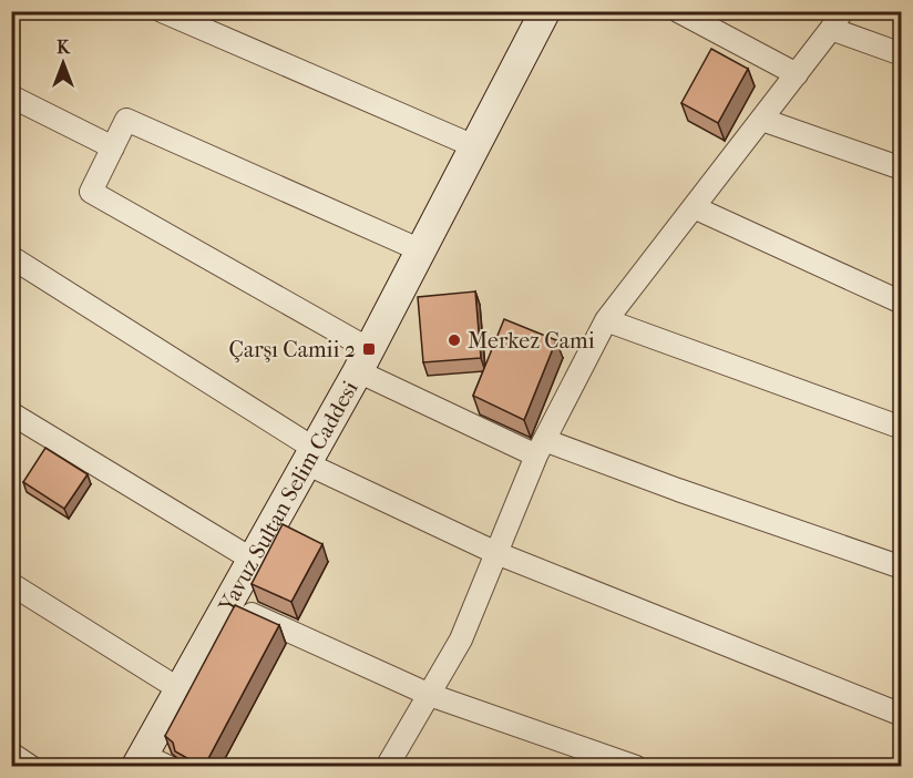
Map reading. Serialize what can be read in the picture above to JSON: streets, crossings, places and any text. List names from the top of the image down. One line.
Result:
{"streets":{"main road":["Yavuz Sultan Selim Caddesi"]},"places":{"other":["Merkez Cami"],"transit":["Çarşı Camii 2"]},"north":"top"}
